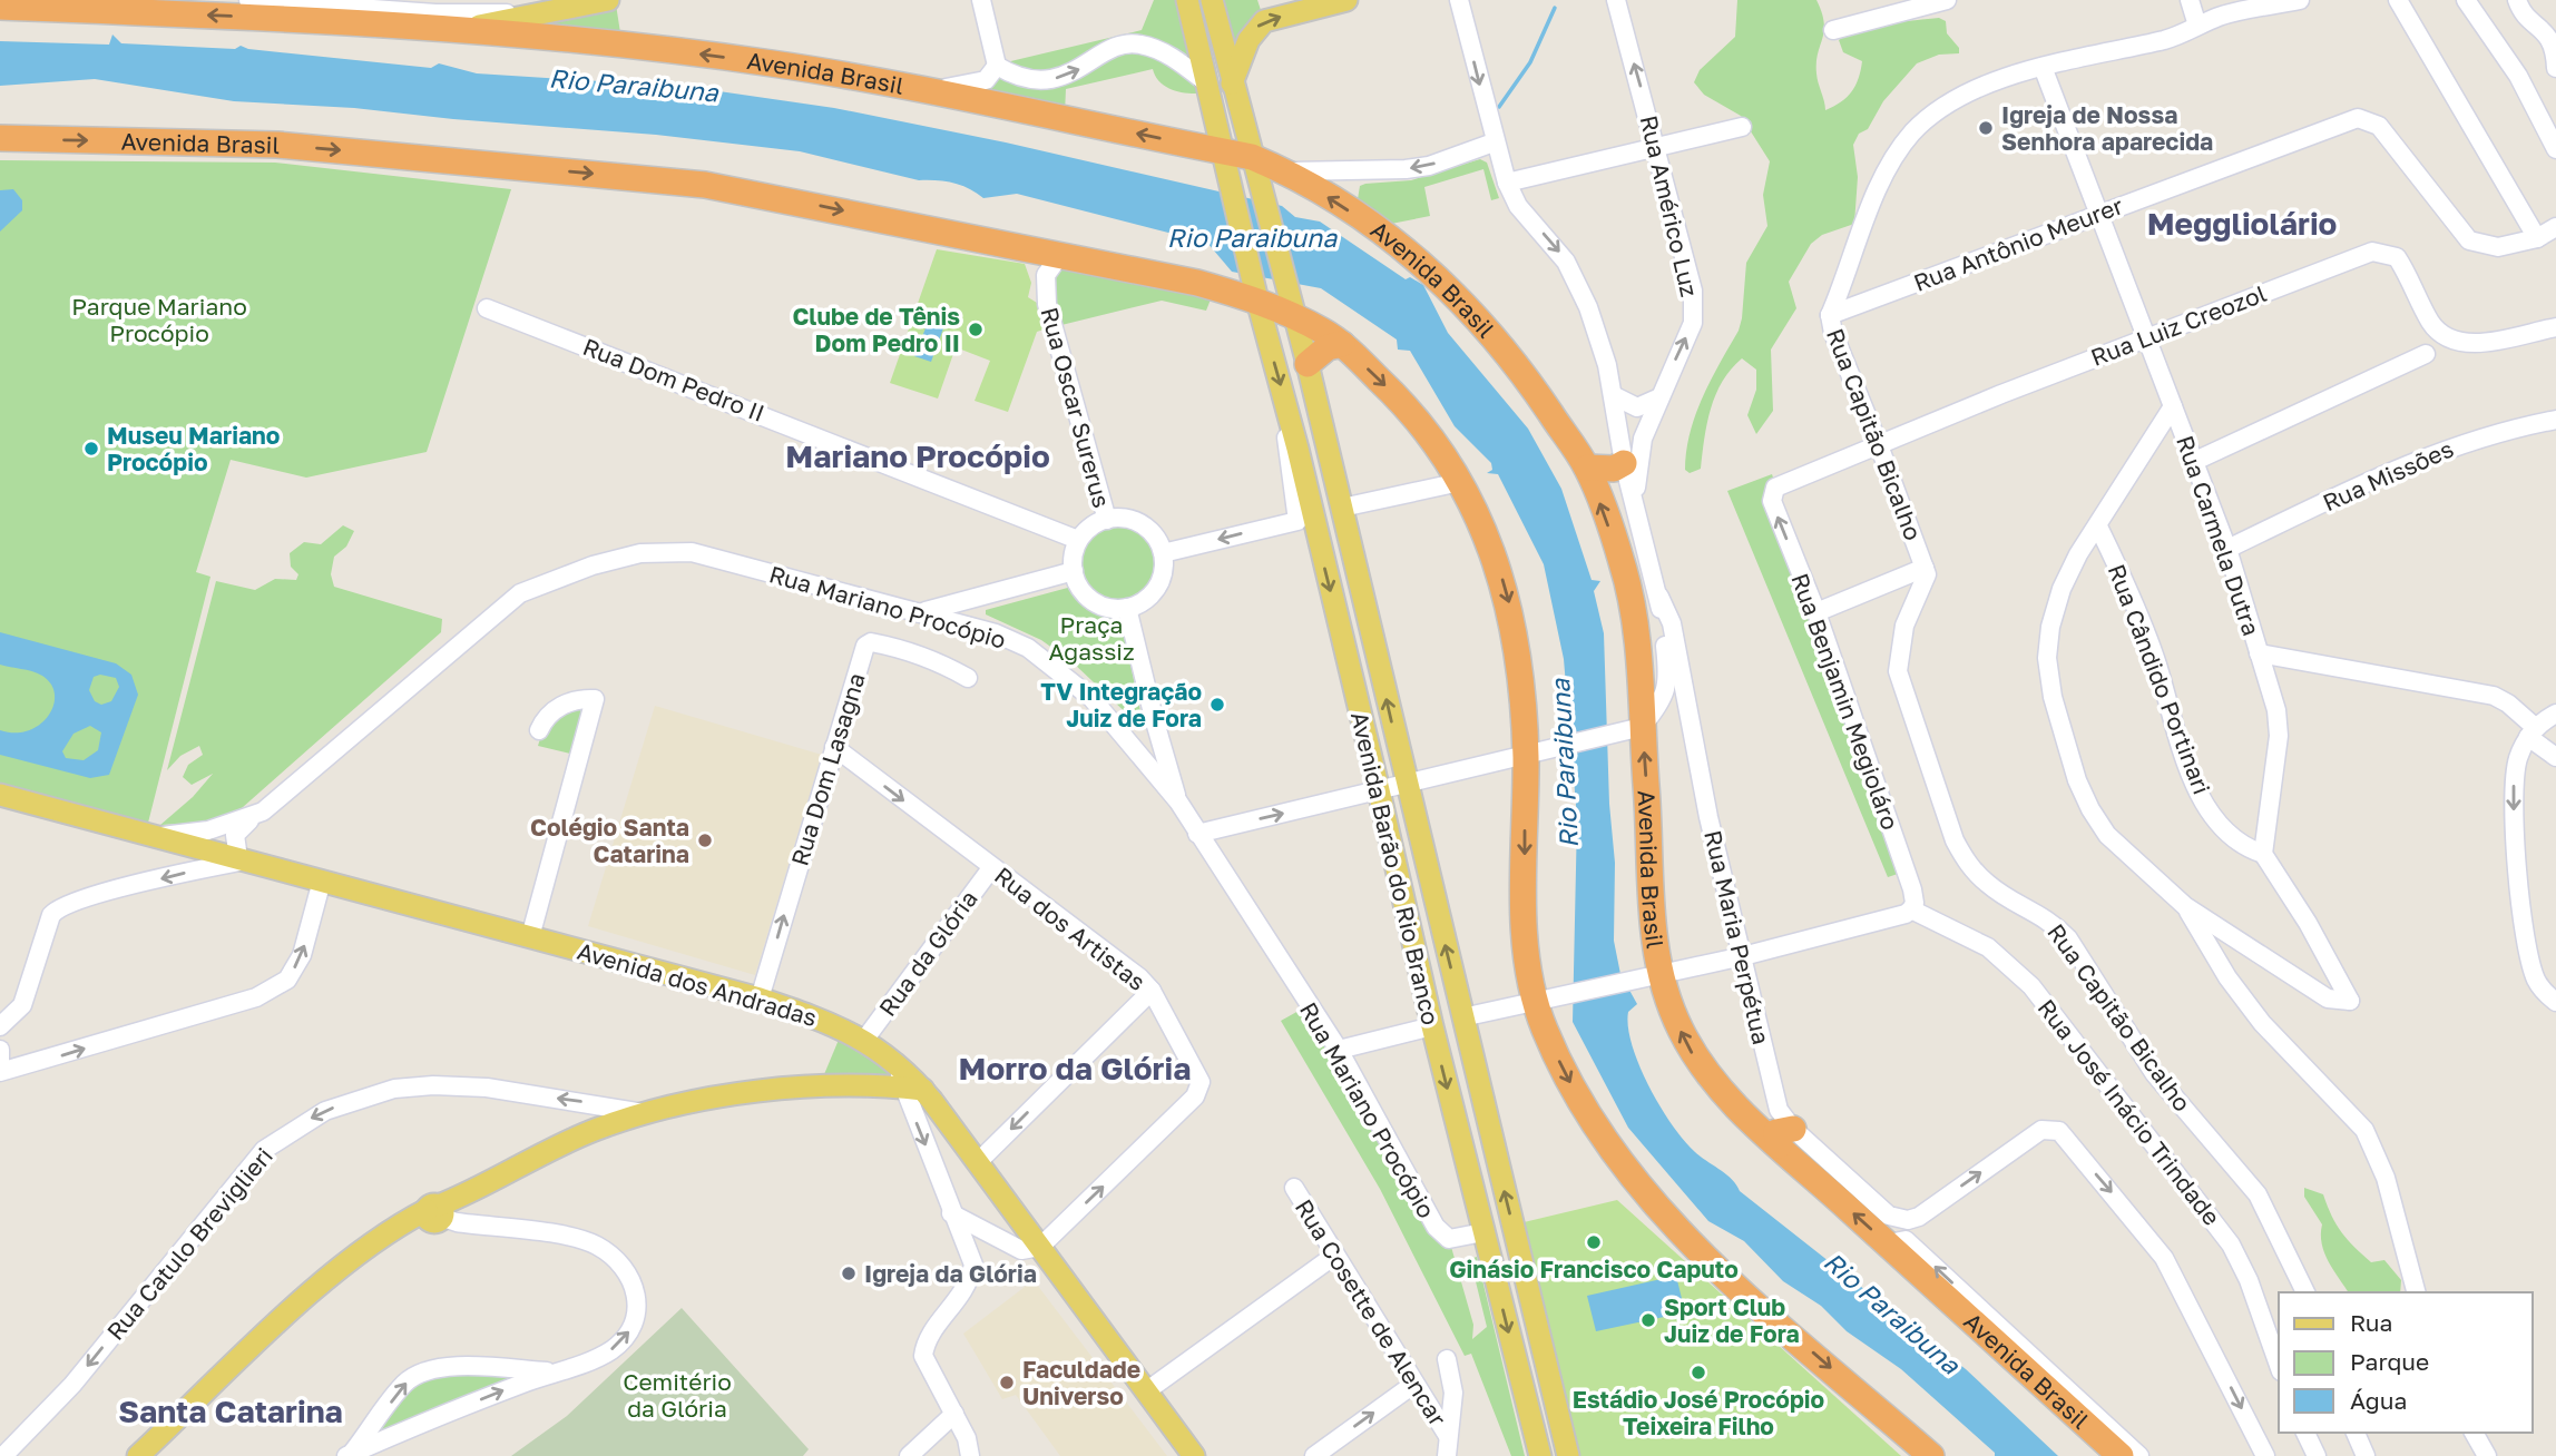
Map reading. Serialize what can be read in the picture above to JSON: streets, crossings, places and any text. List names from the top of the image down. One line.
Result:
{"streets":{"highway":["Avenida Brasil"],"main road":["Rua Mariano Procópio","Avenida Barão do Rio Branco","Avenida dos Andradas"],"street":["Rua Américo Luz","Rua Antônio Meurer","Rua Luiz Creozol","Rua Dom Pedro II","Rua Oscar Surerus","Rua Capitão Bicalho","Rua Missões","Rua Carmela Dutra","Rua Cândido Portinari","Rua Benjamin Megioláro","Rua Dom Lasagna","Rua dos Artistas","Rua Maria Perpétua","Rua da Glória","Rua José Inácio Trindade","Rua Catulo Breviglieri","Rua Cosette de Alencar"]},"crossings":[["Avenida Brasil","Rua Oscar Surerus"],["Avenida Brasil","Avenida Barão do Rio Branco"],["Avenida Brasil","Rua Maria Perpétua"],["Rua Américo Luz","Rua Maria Perpétua"],["Rua Antônio Meurer","Rua Capitão Bicalho"],["Rua Antônio Meurer","Rua Carmela Dutra"],["Rua Luiz Creozol","Rua Capitão Bicalho"],["Rua Luiz Creozol","Rua Carmela Dutra"],["Rua Luiz Creozol","Rua Benjamin Megioláro"],["Rua Dom Pedro II","Rua Oscar Surerus"],["Rua Missões","Rua Carmela Dutra"],["Rua Carmela Dutra","Rua Cândido Portinari"],["Rua Mariano Procópio","Avenida Barão do Rio Branco"],["Rua Mariano Procópio","Avenida dos Andradas"],["Rua Benjamin Megioláro","Rua José Inácio Trindade"],["Rua Dom Lasagna","Rua dos Artistas"],["Rua Dom Lasagna","Avenida dos Andradas"],["Rua dos Artistas","Rua da Glória"],["Rua dos Artistas","Avenida dos Andradas"],["Rua da Glória","Avenida dos Andradas"]],"one_way":["Rua Américo Luz","Rua Dom Lasagna","Rua Catulo Breviglieri"],"districts":["Meggliolário","Mariano Procópio","Morro da Glória","Santa Catarina"],"water":["Rio Paraibuna"],"parks":["Parque Mariano Procópio","Praça Agassiz","Cemitério da Glória"],"places":["Igreja de Nossa Senhora aparecida","Clube de Tênis Dom Pedro II","Museu Mariano Procópio","TV Integração Juiz de Fora","Colégio Santa Catarina","Ginásio Francisco Caputo","Igreja da Glória","Sport Club Juiz de Fora","Estádio José Procópio Teixeira Filho","Faculdade Universo"],"legend":["Rua","Parque","Água"]}
